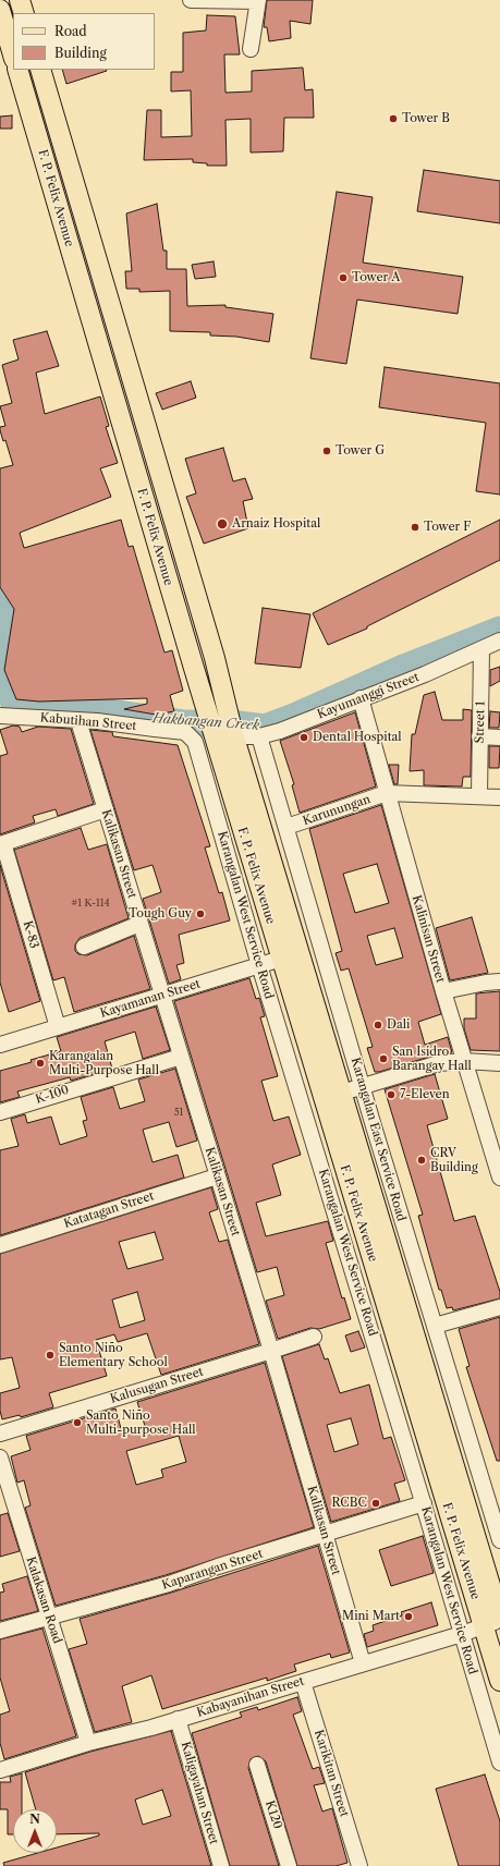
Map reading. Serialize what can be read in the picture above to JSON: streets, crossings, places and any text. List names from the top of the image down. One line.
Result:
{"streets":{"main road":["F. P. Felix Avenue"],"street":["Kayumanggi Street","Kabutihan Street","Street 1","Karunungan","Kalikasan Street","Karangalan West Service Road","K-83","Kalinisan Street","Kayamanan Street","K-100","Karangalan East Service Road","Katatagan Street","Kalusugan Street","Kaparangan Street","Kalakasan Road","Kabayanihan Street","Karikitan Street","Kaligayahan Street","K120"]},"crossings":[["F. P. Felix Avenue","Kayumanggi Street"],["F. P. Felix Avenue","Kayamanan Street"],["F. P. Felix Avenue","Kabayanihan Street"],["Kayumanggi Street","Street 1"],["Kayumanggi Street","Kalinisan Street"],["Kayumanggi Street","Karangalan East Service Road"],["Kabutihan Street","Kalikasan Street"],["Kabutihan Street","Karangalan West Service Road"],["Street 1","Karunungan"],["Karunungan","Kalinisan Street"],["Karunungan","Karangalan East Service Road"],["Kalikasan Street","Kayamanan Street"],["Kalikasan Street","K-100"],["Kalikasan Street","Katatagan Street"],["Kalikasan Street","Kalusugan Street"],["Kalikasan Street","Kaparangan Street"],["Kalikasan Street","Kabayanihan Street"],["Karangalan West Service Road","Kayamanan Street"],["Karangalan West Service Road","Kaparangan Street"],["Karangalan West Service Road","Kabayanihan Street"],["K-83","Kayamanan Street"],["Kaparangan Street","Kalakasan Road"],["Kalakasan Road","Kabayanihan Street"],["Kabayanihan Street","Karikitan Street"],["Kabayanihan Street","Kaligayahan Street"]],"water":["Hakbangan Creek"],"places":["Tower B","Tower A","Tower G","Arnaiz Hospital","Tower F","Dental Hospital","Tough Guy","Dali","San Isidro Barangay Hall","Karangalan Multi-Purpose Hall","7-Eleven","CRV Building","Santo Niño Elementary School","Santo Niño Multi-purpose Hall","RCBC","Mini Mart"],"house_numbers":["#1 K-114","51"],"legend":["Road","Building"],"north":"top"}
